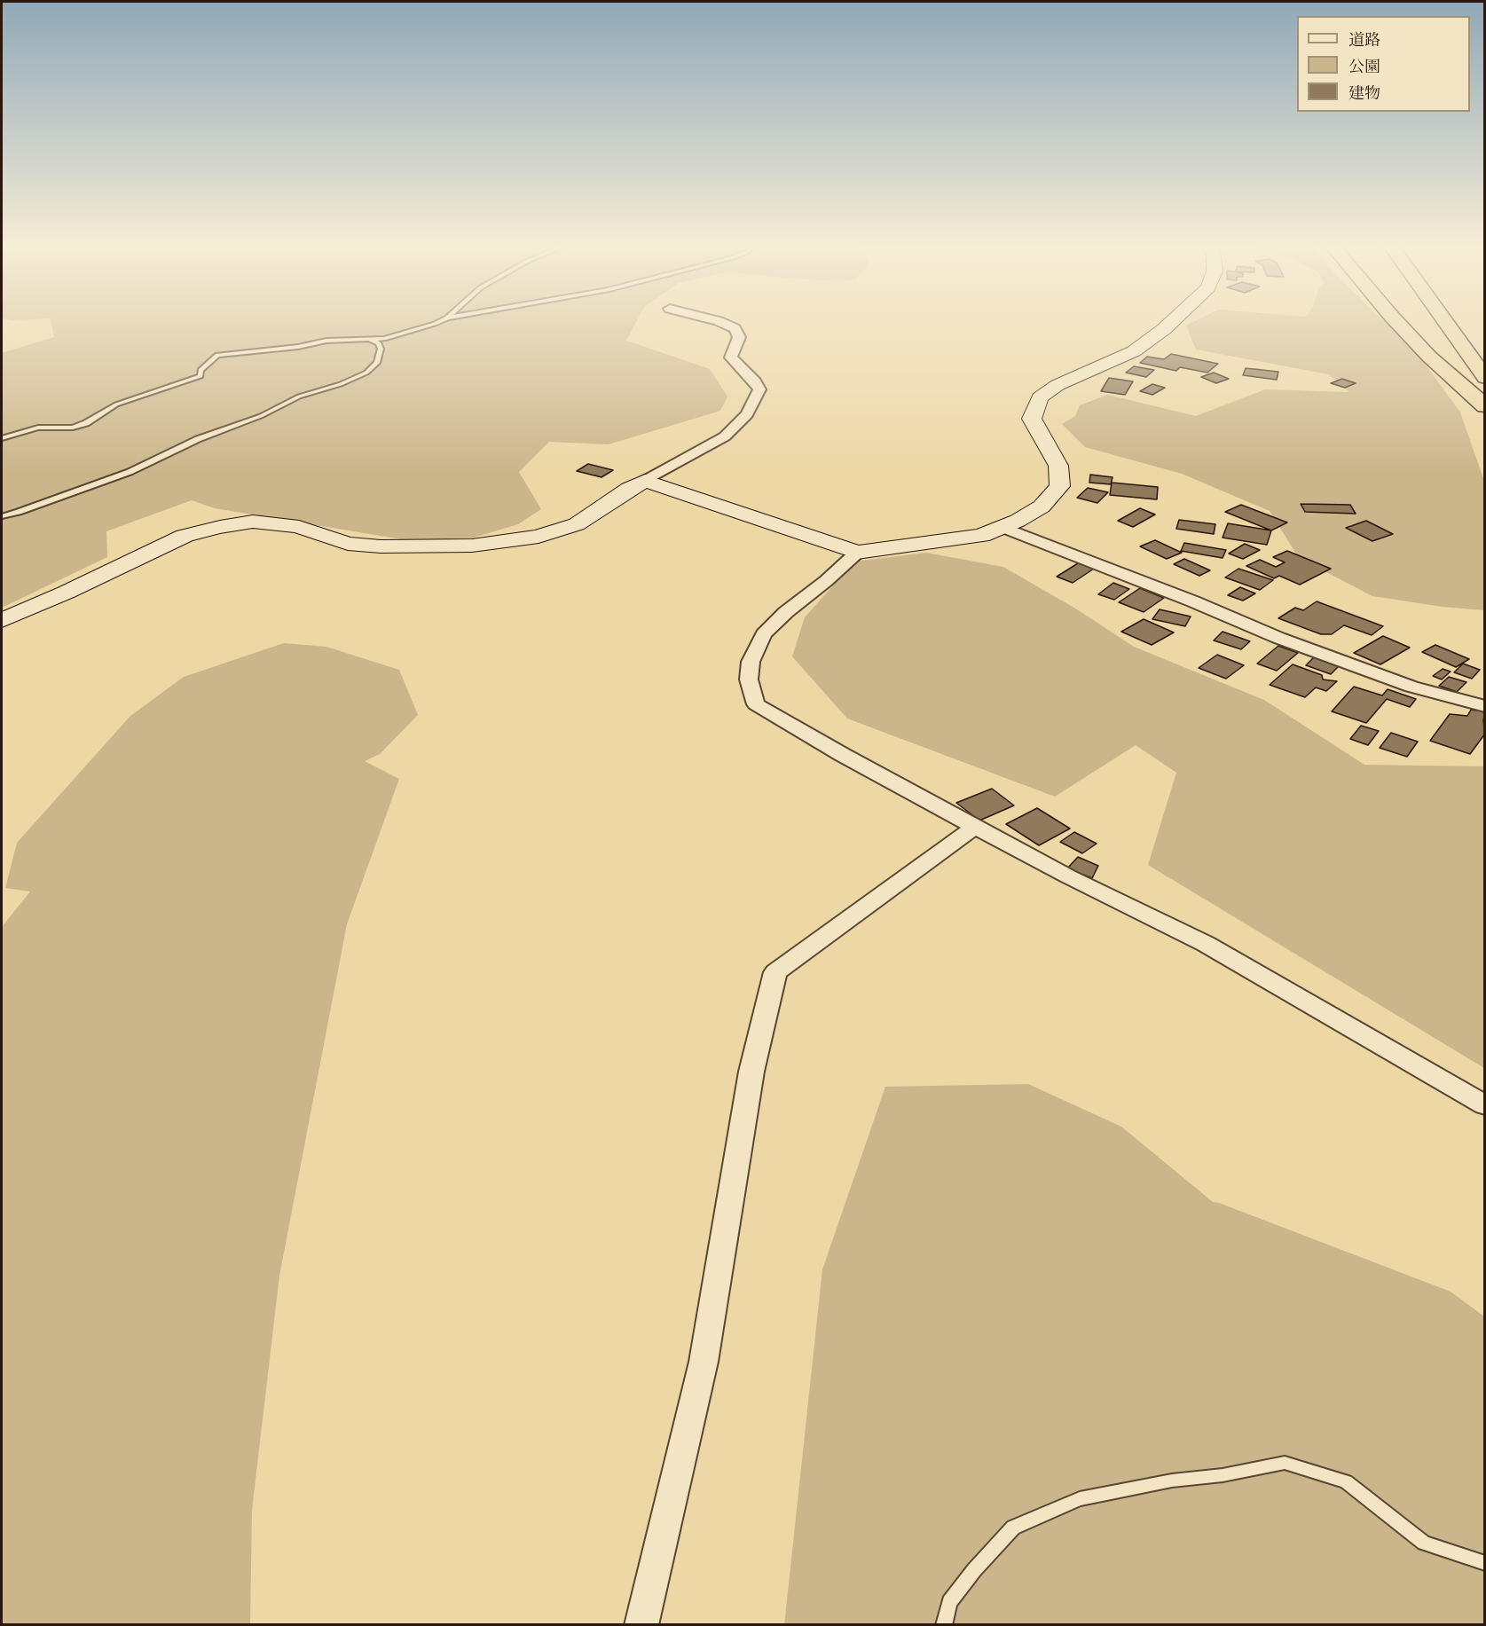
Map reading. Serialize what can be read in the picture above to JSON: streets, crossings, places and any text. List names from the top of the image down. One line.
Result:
{"legend":["道路","公園","建物"]}
